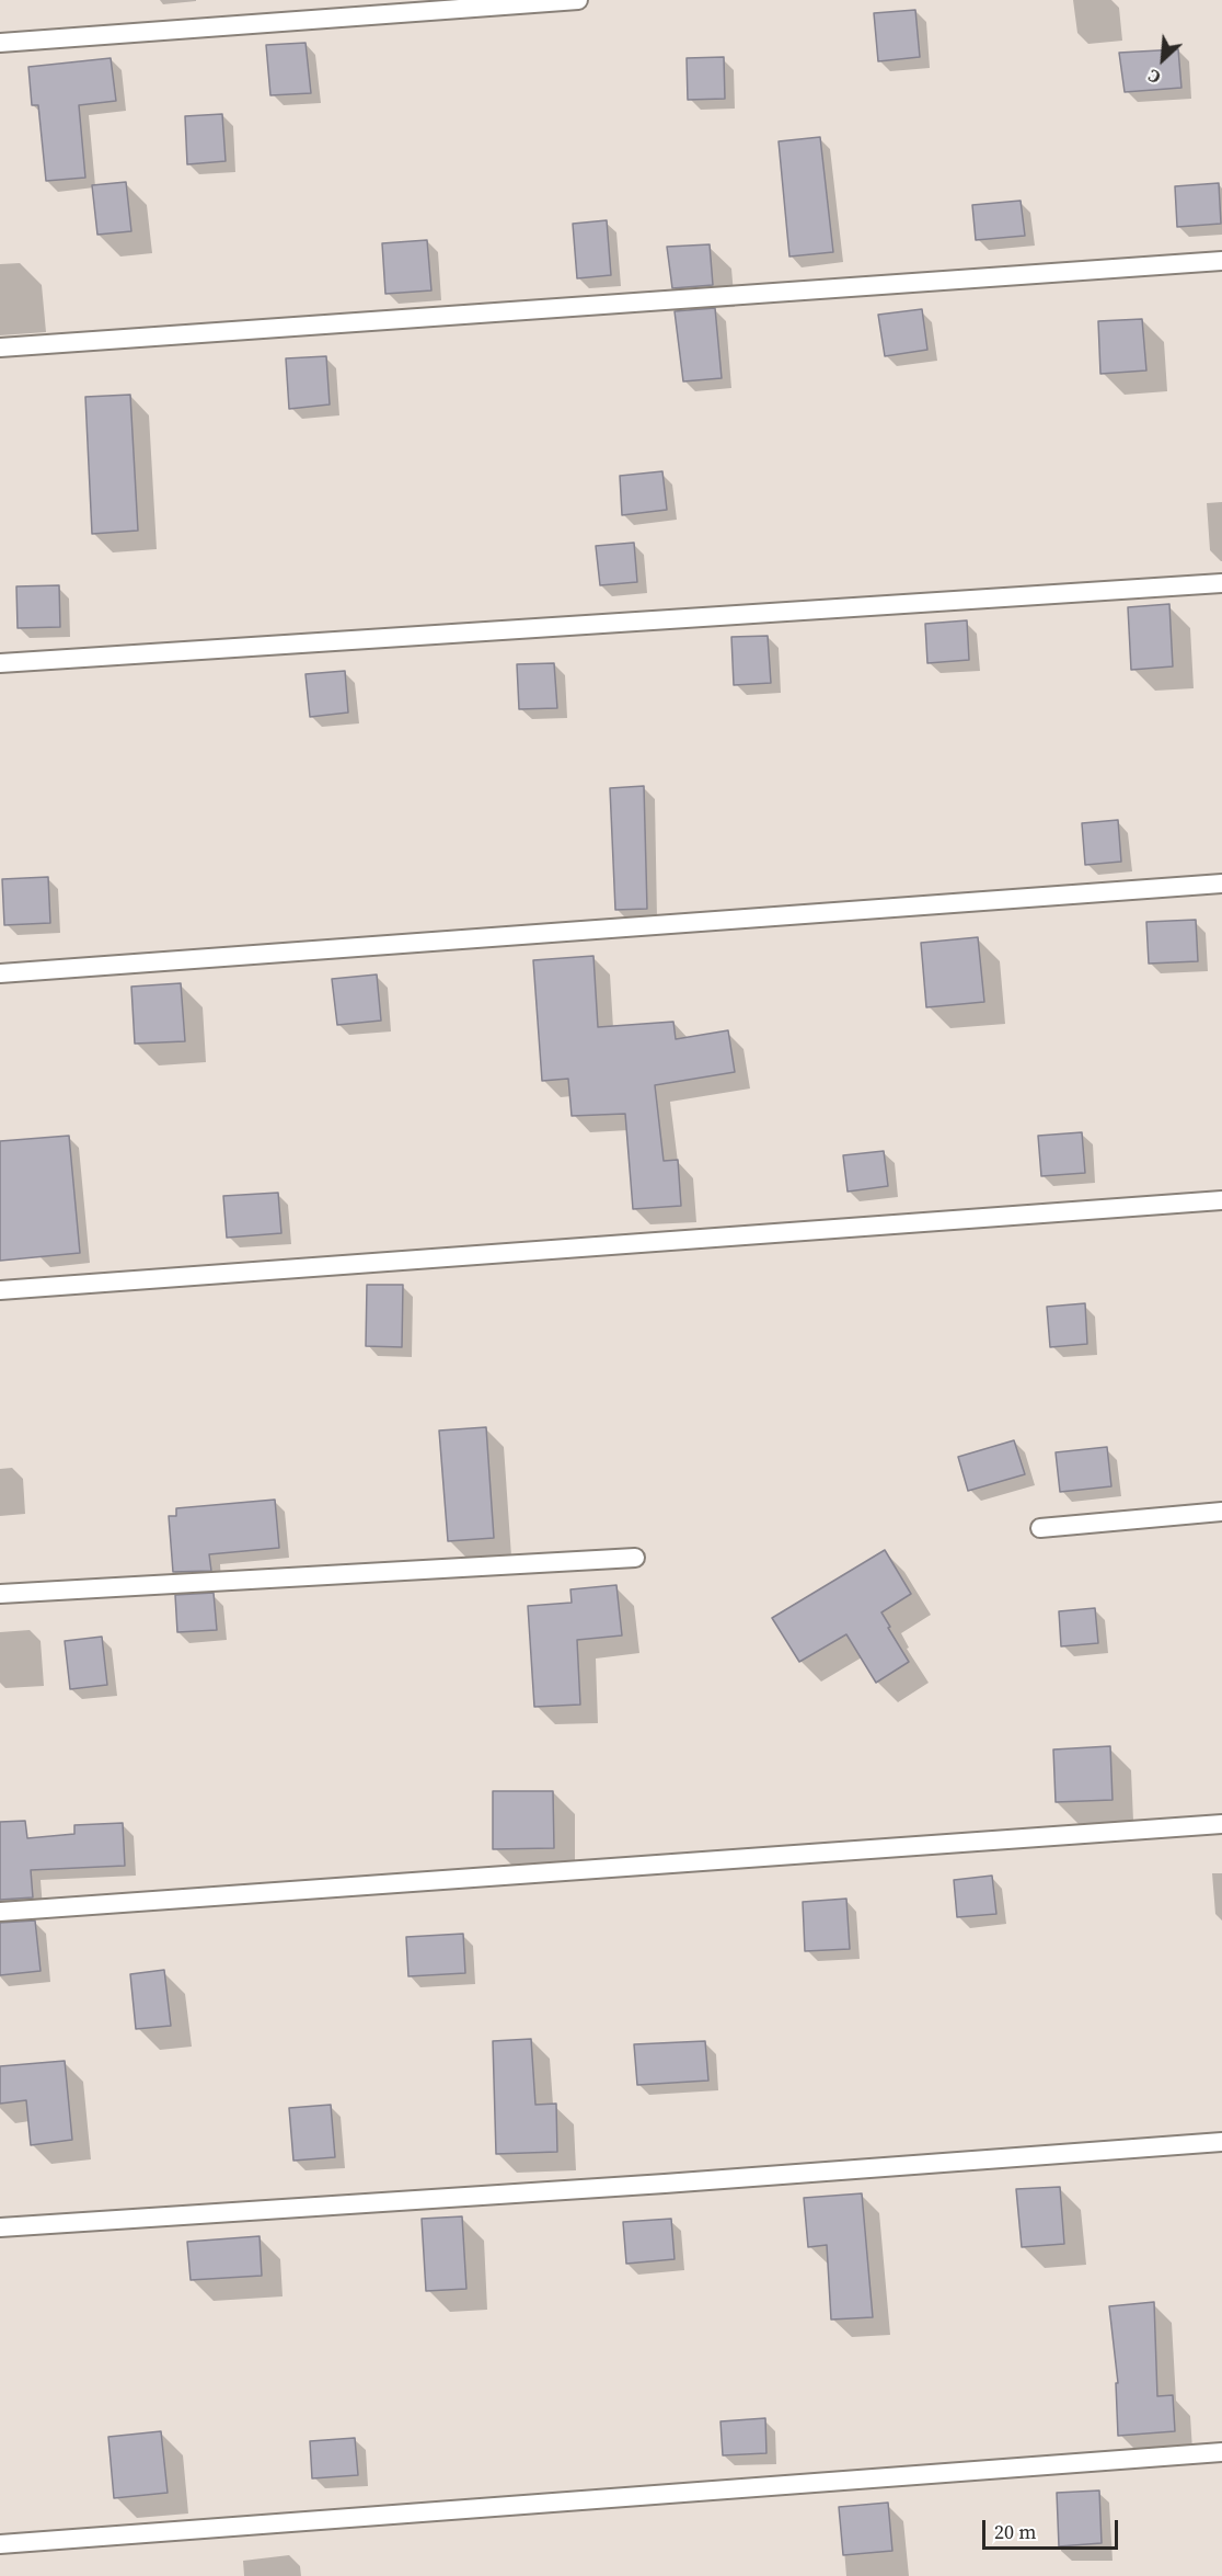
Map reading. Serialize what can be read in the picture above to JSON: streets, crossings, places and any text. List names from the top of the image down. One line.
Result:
{"scale_bar":"20 m","north":"bottom left"}
